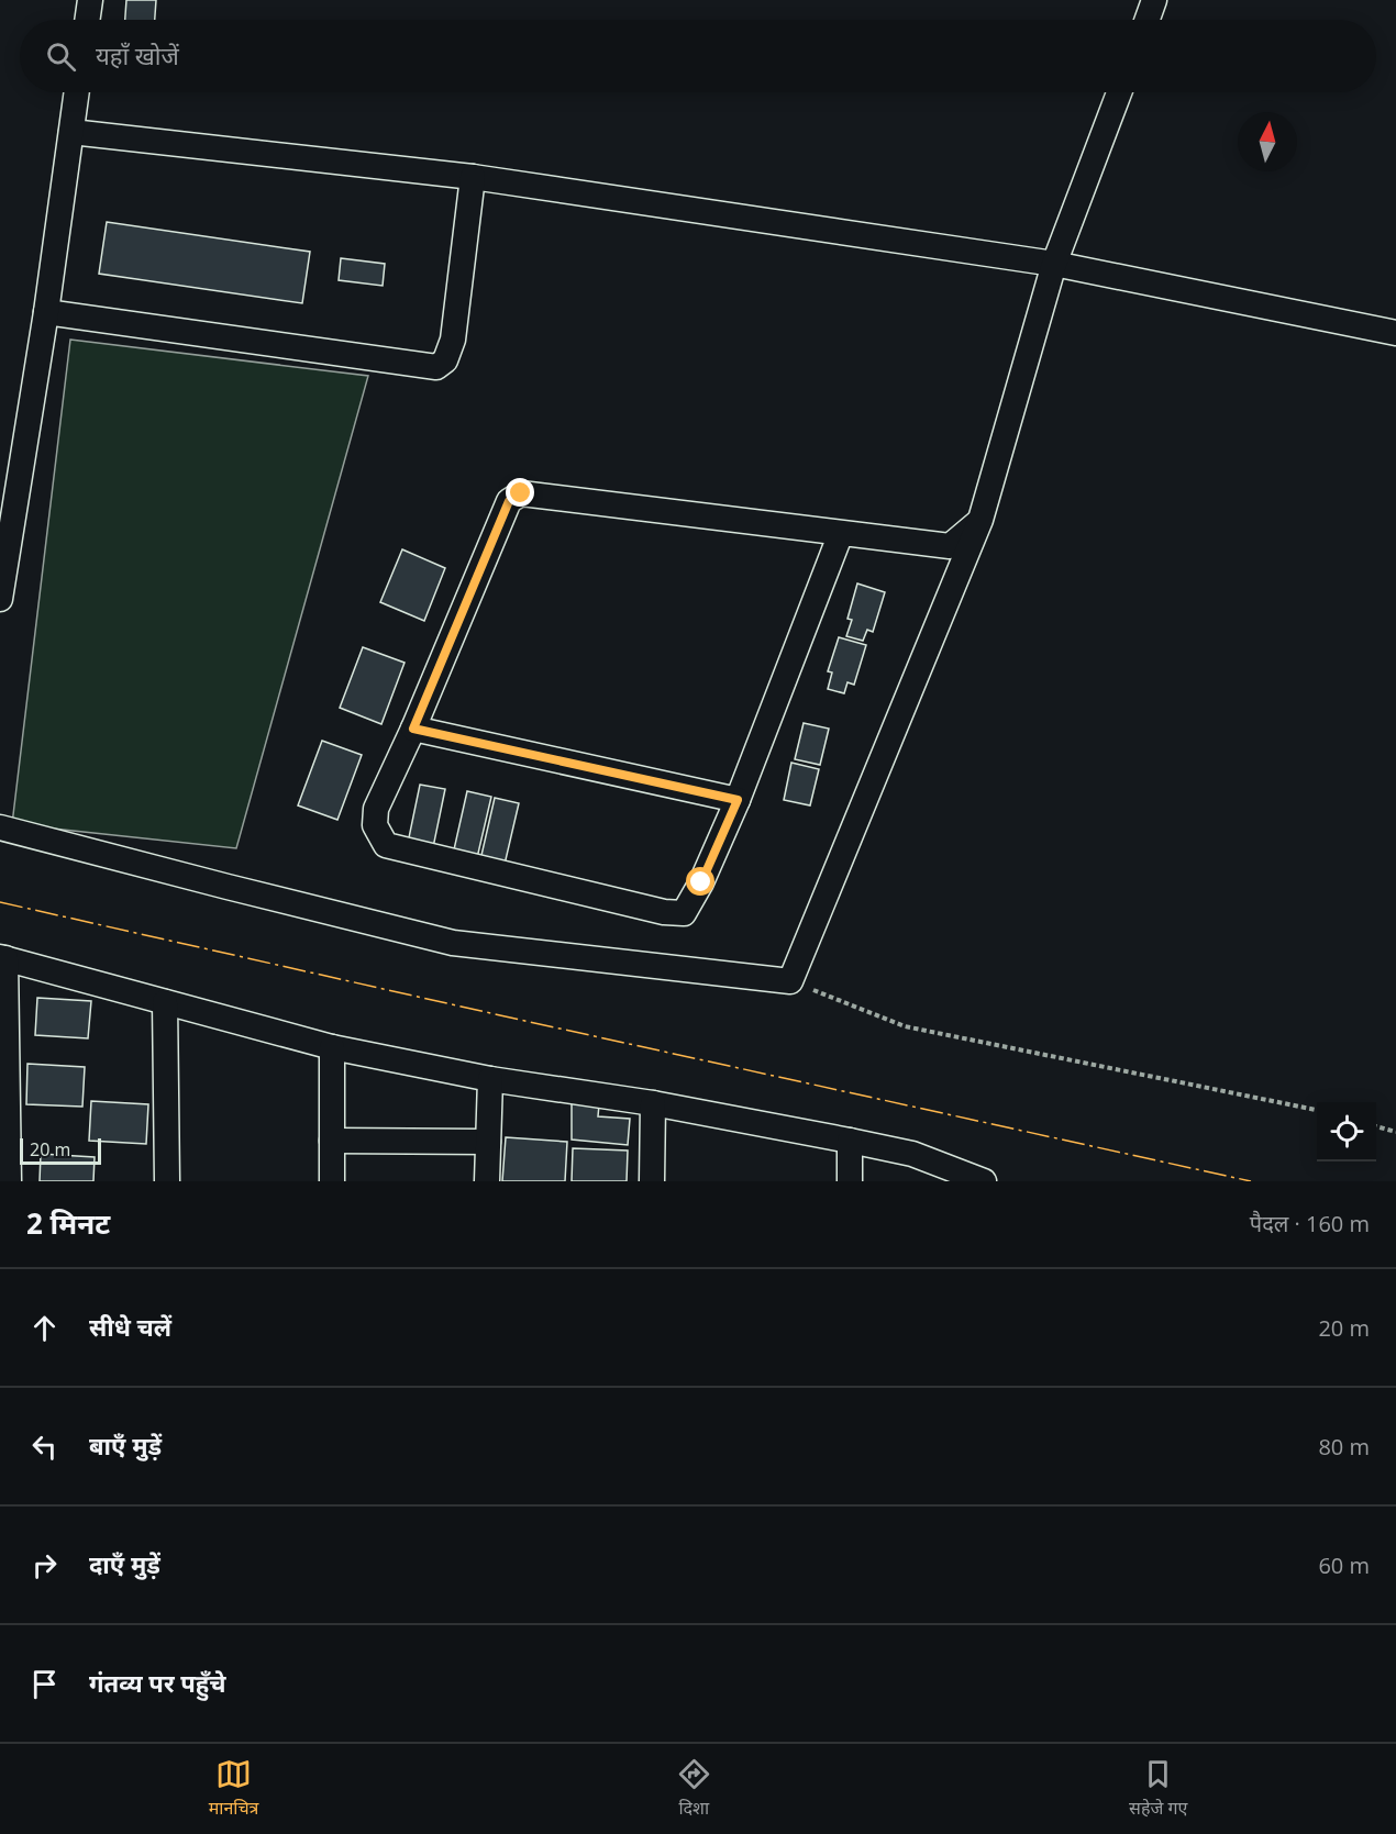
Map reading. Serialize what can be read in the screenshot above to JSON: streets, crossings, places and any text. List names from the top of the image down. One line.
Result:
{"scale_bar":"20 m","north":"top","page":{"search":"यहाँ खोजें","scale":"20 m","heading":["2 मिनट","पैदल · 160 m"],"list":[["सीधे चलें","20 m"],["बाएँ मुड़ें","80 m"],["दाएँ मुड़ें","60 m"],"गंतव्य पर पहुँचे"],"nav":["मानचित्र","दिशा","सहेजे गए"]}}
